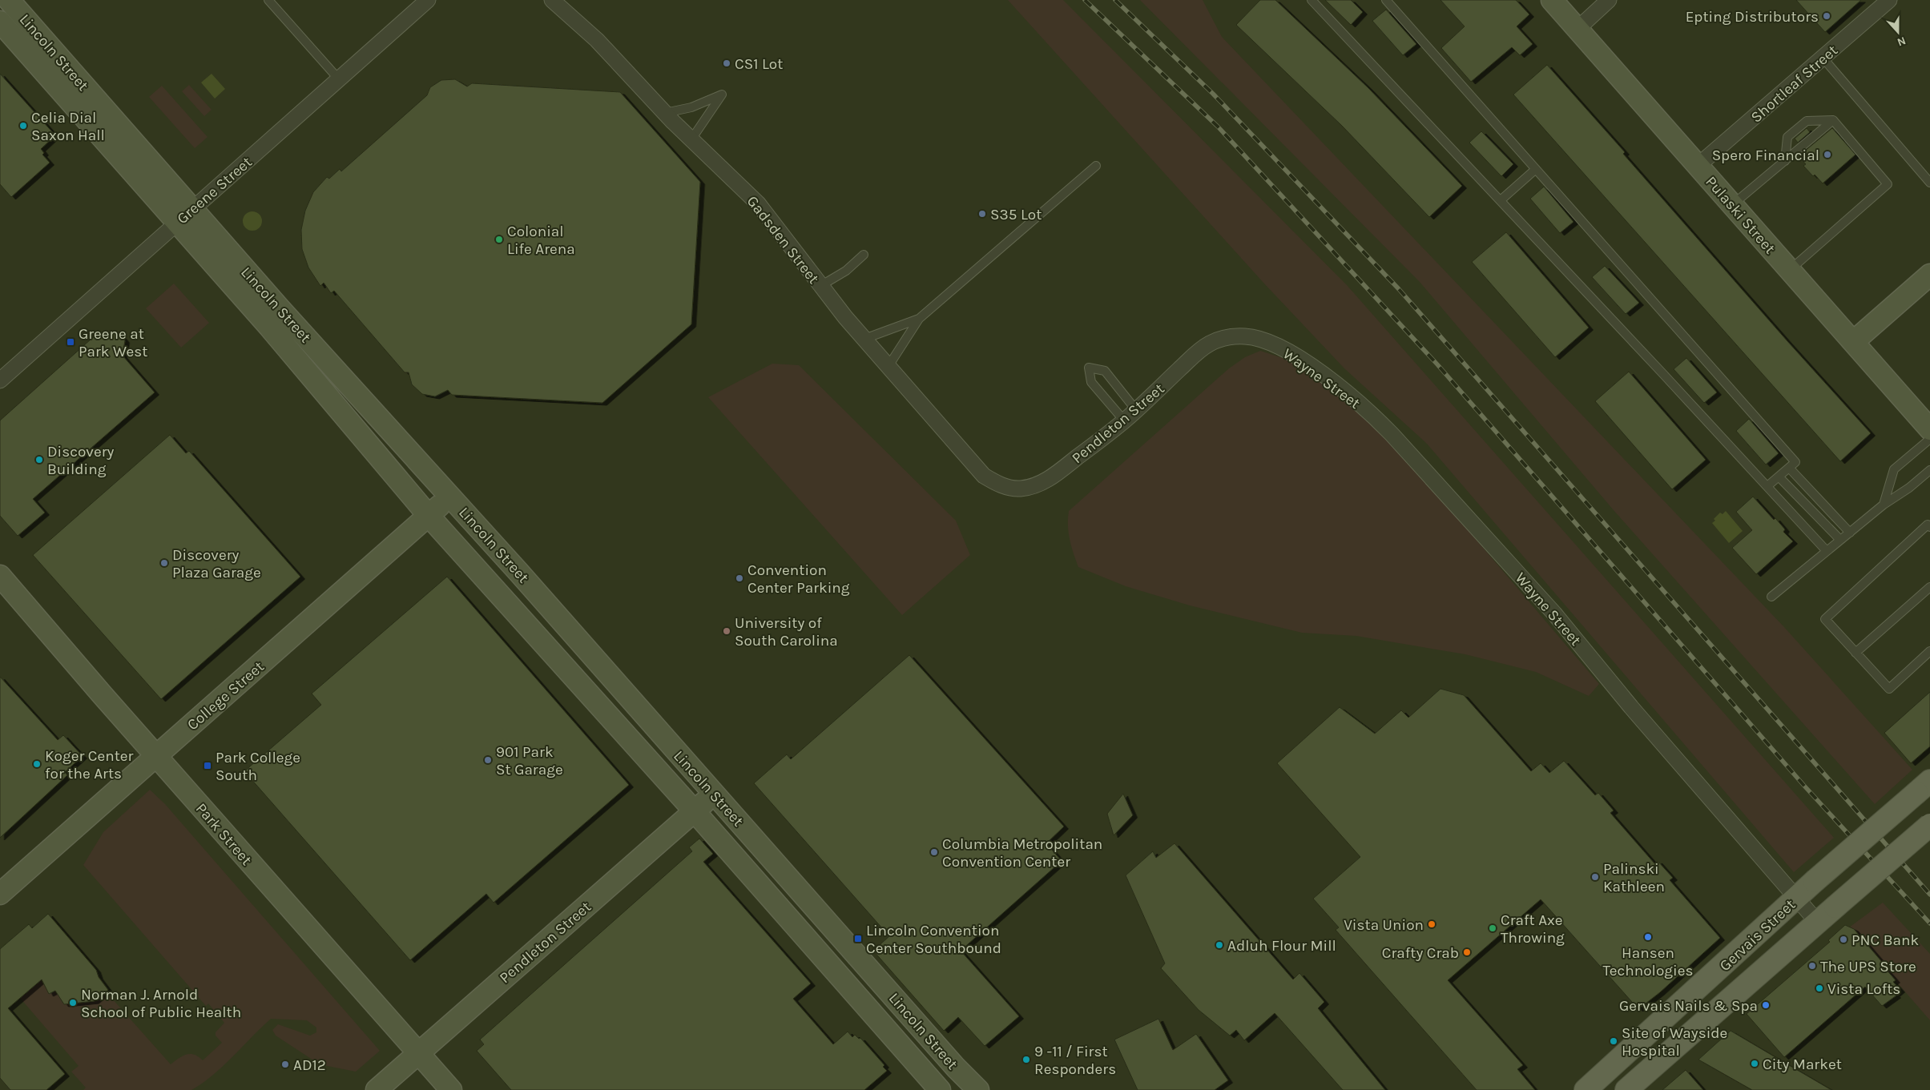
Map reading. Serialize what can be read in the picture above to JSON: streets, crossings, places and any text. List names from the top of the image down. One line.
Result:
{"streets":{"main road":["Gervais Street"],"street":["Lincoln Street","Shortleaf Street","Greene Street","Pulaski Street","Gadsden Street","Wayne Street","Pendleton Street","College Street","Park Street"]},"crossings":[["Lincoln Street","Greene Street"],["Lincoln Street","Pendleton Street"],["Lincoln Street","College Street"],["Shortleaf Street","Pulaski Street"],["Gadsden Street","Pendleton Street"],["Wayne Street","Pendleton Street"],["Wayne Street","Gervais Street"],["Pendleton Street","Park Street"],["College Street","Park Street"]],"places":{"other":["Epting Distributors","CS1 Lot","Celia Dial Saxon Hall","Spero Financial","S35 Lot","Colonial Life Arena","Discovery Building","Discovery Plaza Garage","Convention Center Parking","University of South Carolina","901 Park St Garage","Koger Center for the Arts","Columbia Metropolitan Convention Center","Palinski Kathleen","Vista Union","Craft Axe Throwing","Hansen Technologies","PNC Bank","Adluh Flour Mill","Crafty Crab","The UPS Store","Vista Lofts","Norman J. Arnold School of Public Health","Gervais Nails & Spa","Site of Wayside Hospital","9 -11 / First Responders","City Market","AD12"],"transit":["Greene at Park West","Park College South","Lincoln Convention Center Southbound"]},"north":"bottom"}
